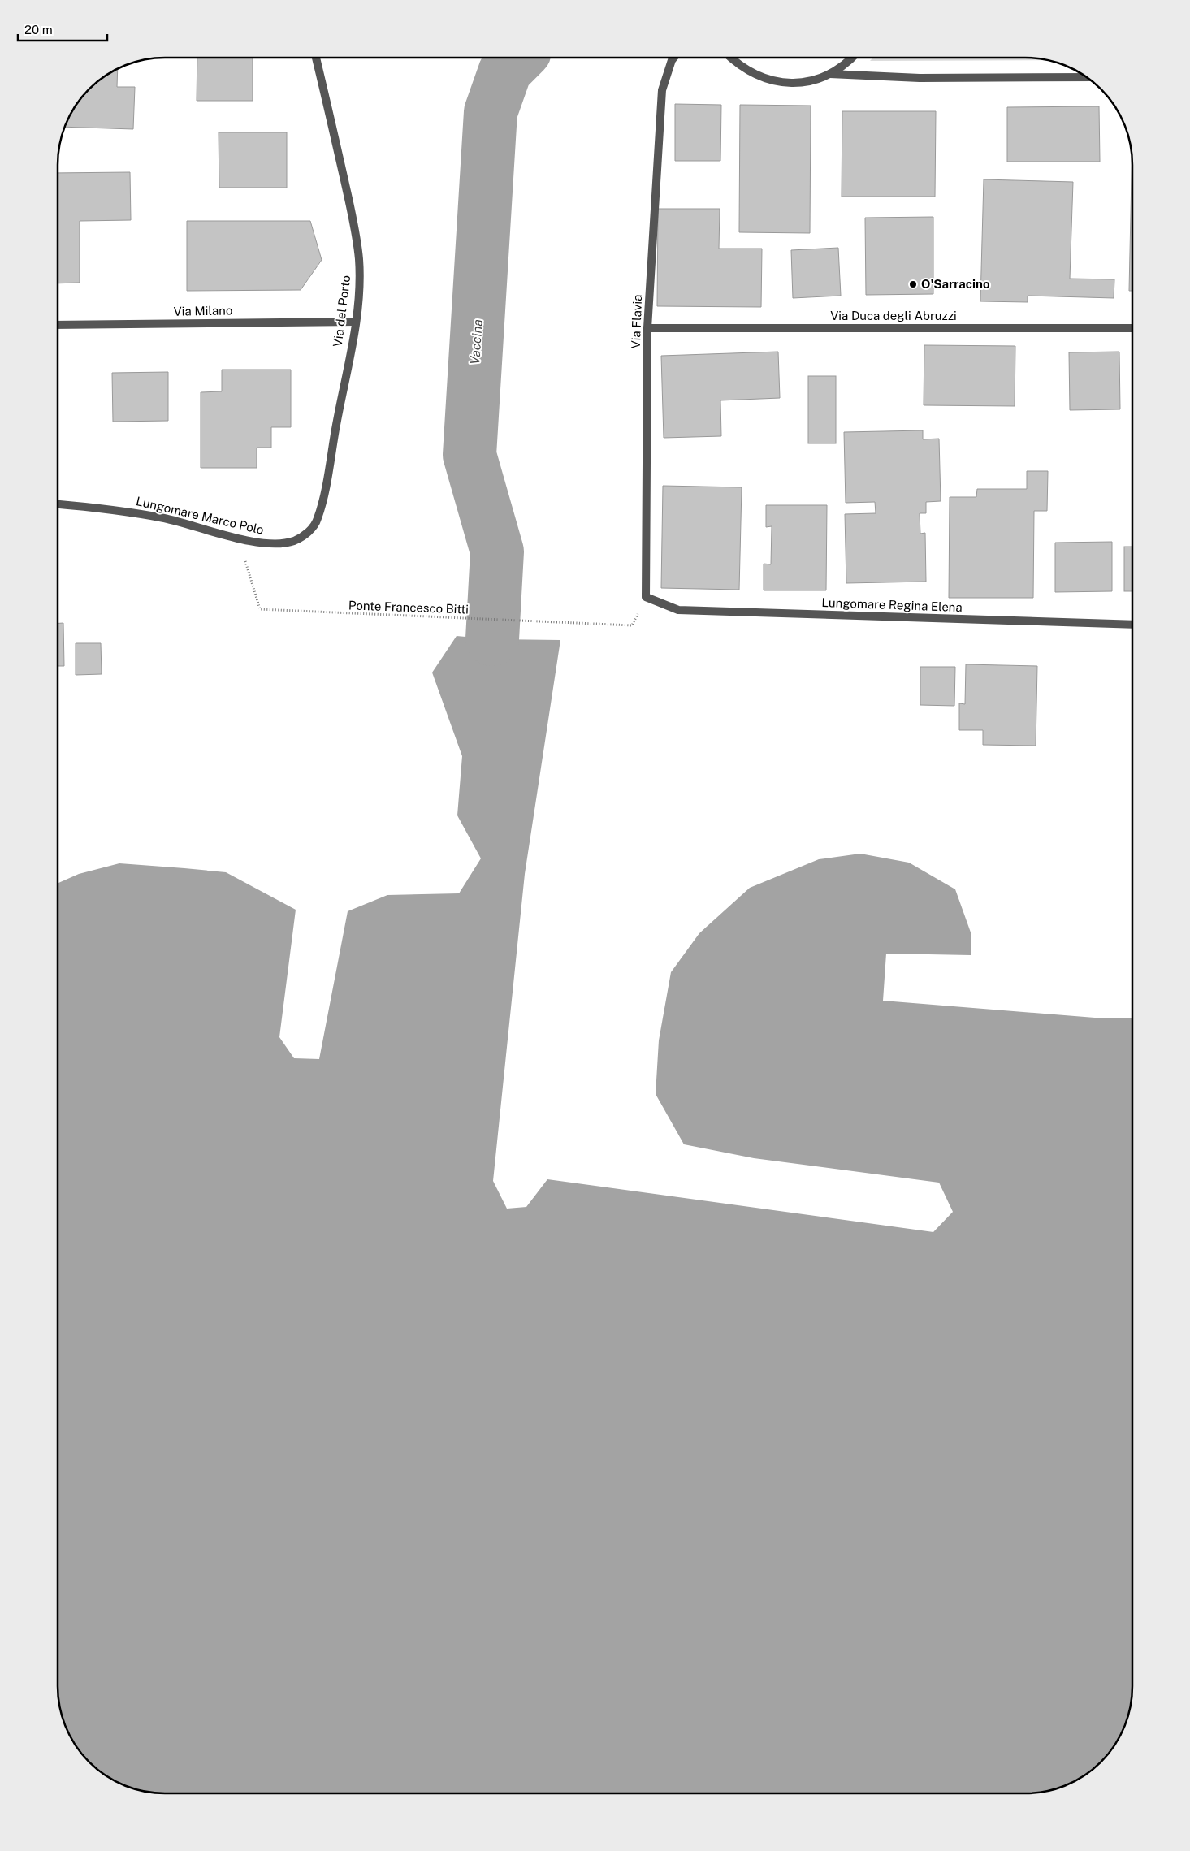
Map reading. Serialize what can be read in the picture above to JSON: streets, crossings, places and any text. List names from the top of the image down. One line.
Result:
{"streets":{"street":["Via Milano","Via del Porto","Via Duca degli Abruzzi","Via Flavia","Lungomare Marco Polo","Lungomare Regina Elena"],"path":["Ponte Francesco Bitti"]},"crossings":[["Via Milano","Via del Porto"],["Via del Porto","Lungomare Marco Polo"],["Via Duca degli Abruzzi","Via Flavia"],["Via Flavia","Lungomare Regina Elena"],["Lungomare Marco Polo","Ponte Francesco Bitti"]],"water":["Vaccina"],"places":["O'Sarracino"],"scale_bar":"20 m"}
